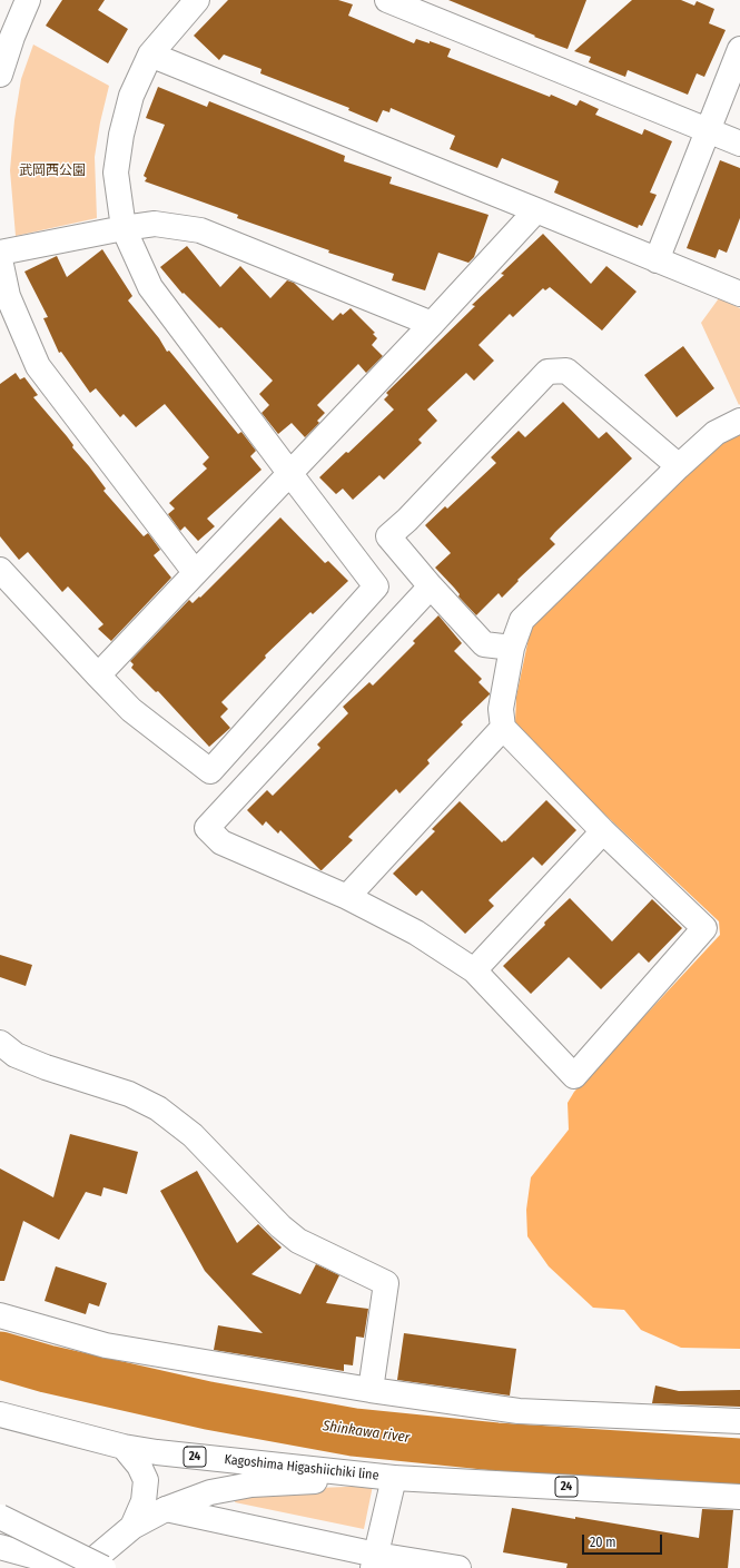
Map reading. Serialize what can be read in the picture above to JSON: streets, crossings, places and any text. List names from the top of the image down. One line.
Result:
{"streets":{"main road":["24","Kagoshima Higashiichiki line"]},"water":["Shinkawa river"],"parks":["武岡西公園"],"scale_bar":"20 m"}
